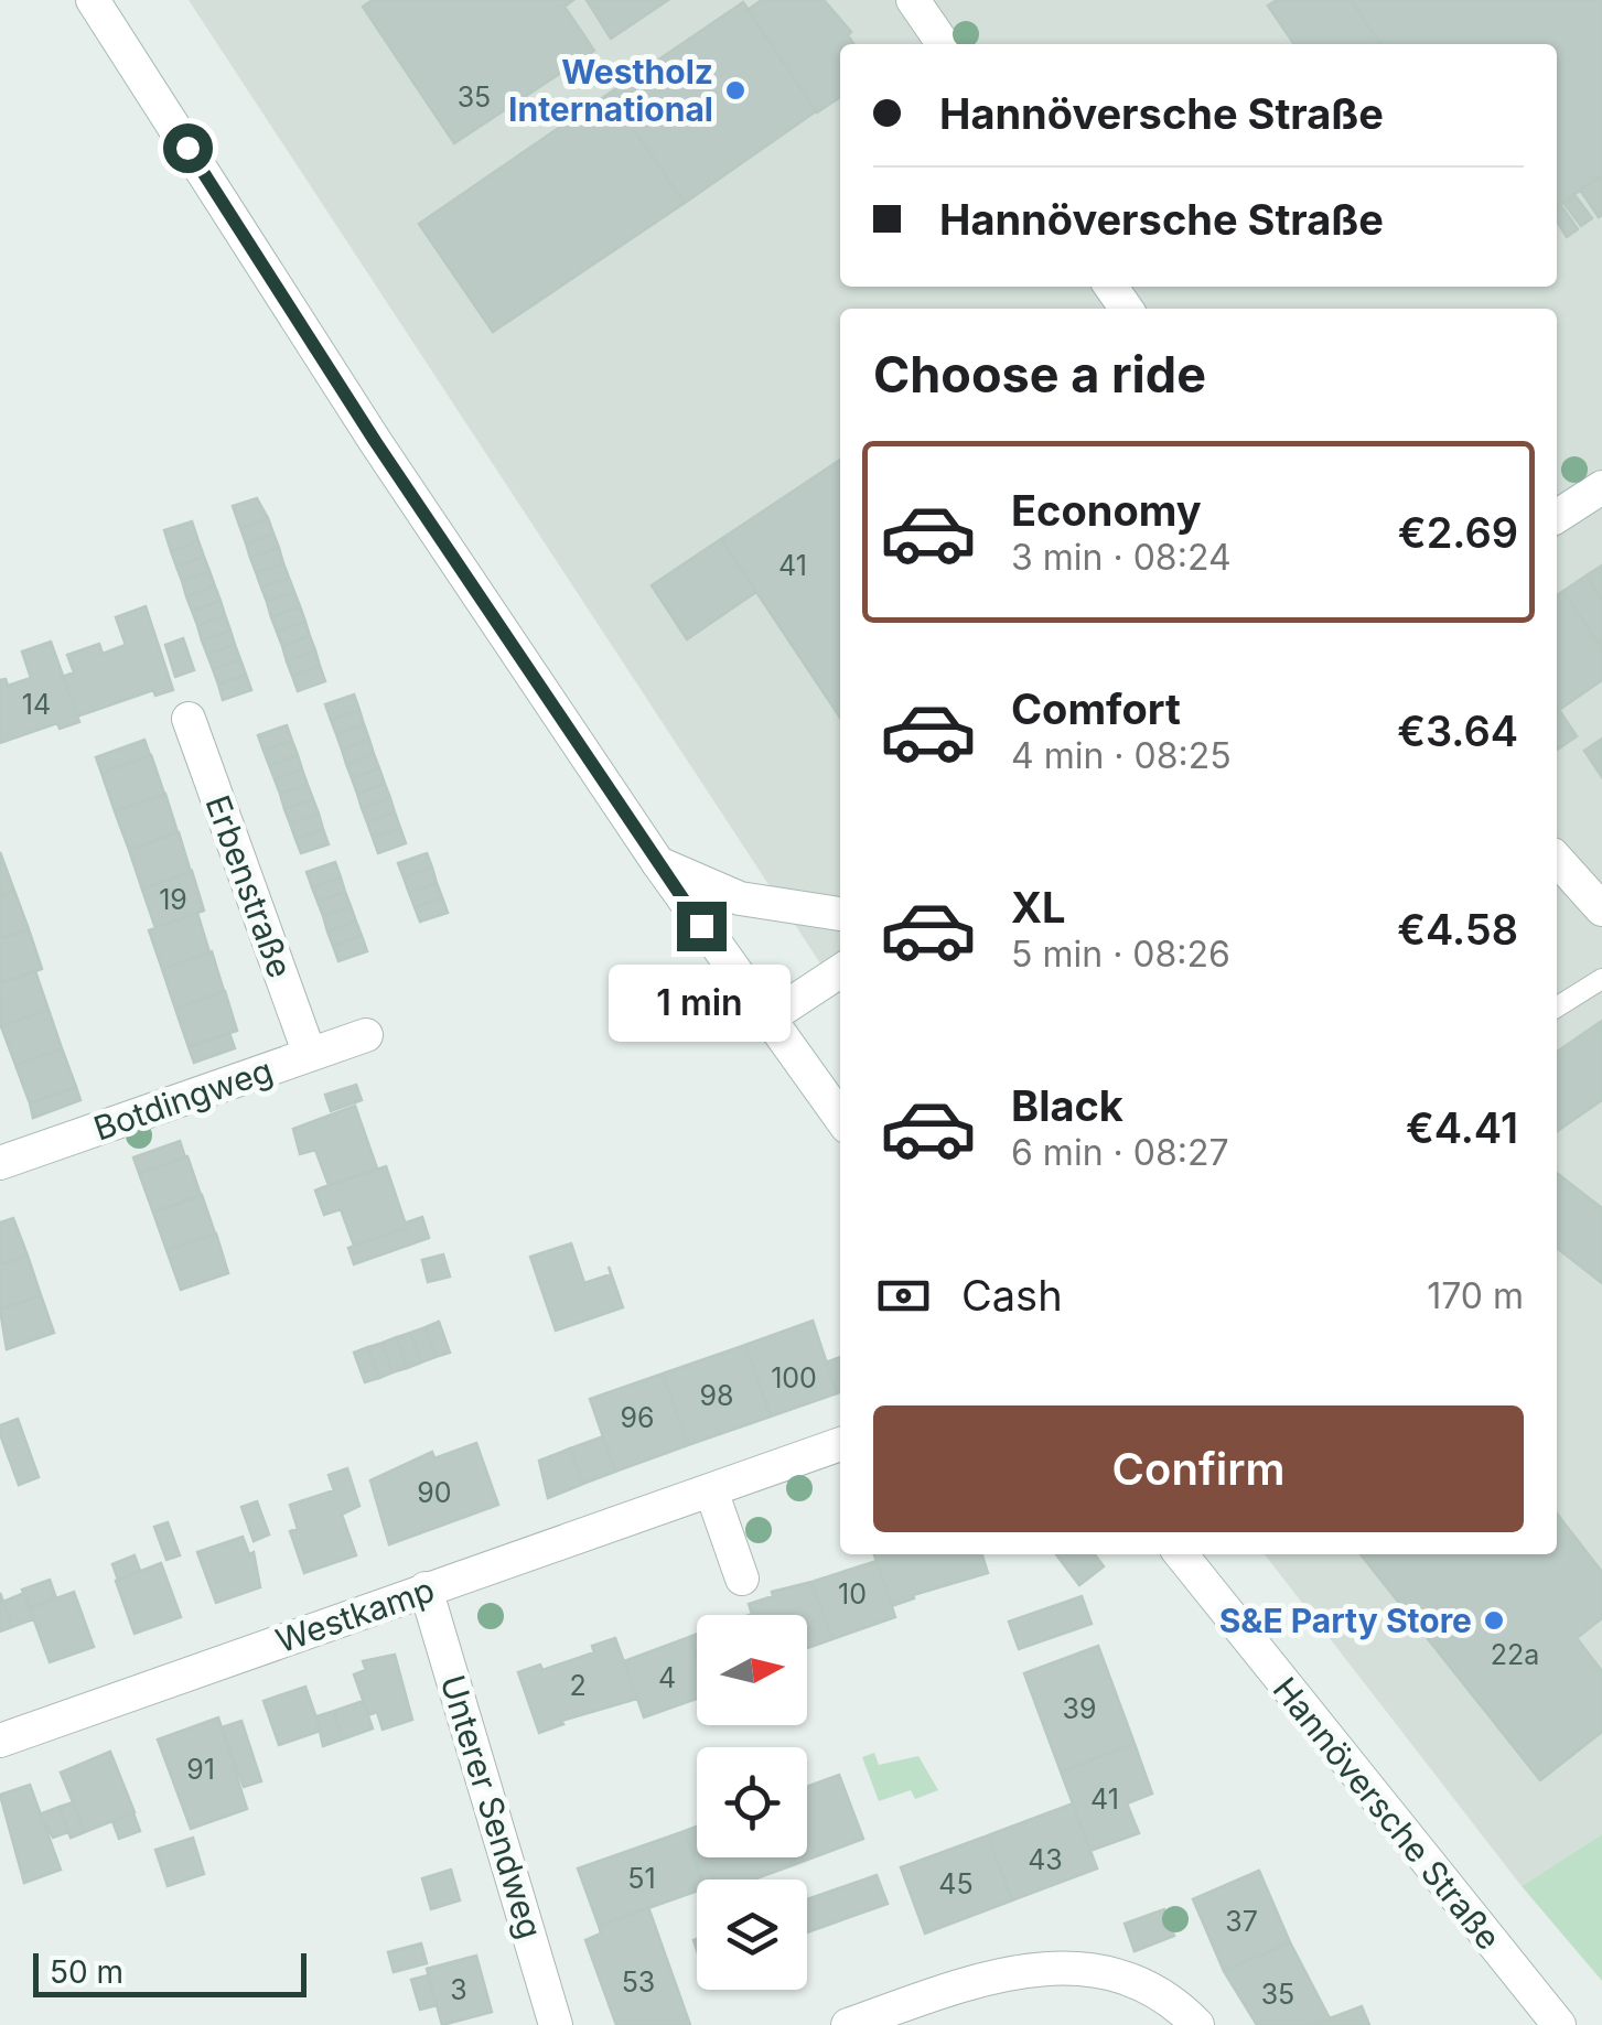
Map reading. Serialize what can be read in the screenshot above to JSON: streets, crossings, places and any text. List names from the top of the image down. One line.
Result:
{"streets":{"street":["Erbenstraße","Botdingweg","Westkamp","Unterer Sendweg","Hannöversche Straße"]},"crossings":[["Erbenstraße","Botdingweg"],["Westkamp","Unterer Sendweg"]],"places":["Westholz International","S&E Party Store"],"house_numbers":["35","41","14","19","100","98","96","90","10","22a","4","2","39","91","41","43","51","45","37","53","3","35"],"scale_bar":"50 m","north":"right","page":{"banner":["Hannöversche Straße","Hannöversche Straße"],"heading":"Choose a ride","list":[{"name":"Economy","note":"3 min · 08:24","value":"€2.69"},{"name":"Comfort","note":"4 min · 08:25","value":"€3.64"},{"name":"XL","note":"5 min · 08:26","value":"€4.58"},{"name":"Black","note":"6 min · 08:27","value":"€4.41"}],"bubble":"1 min","pay":["Cash","170 m"],"buttons":"Confirm","scale":"50 m"}}
